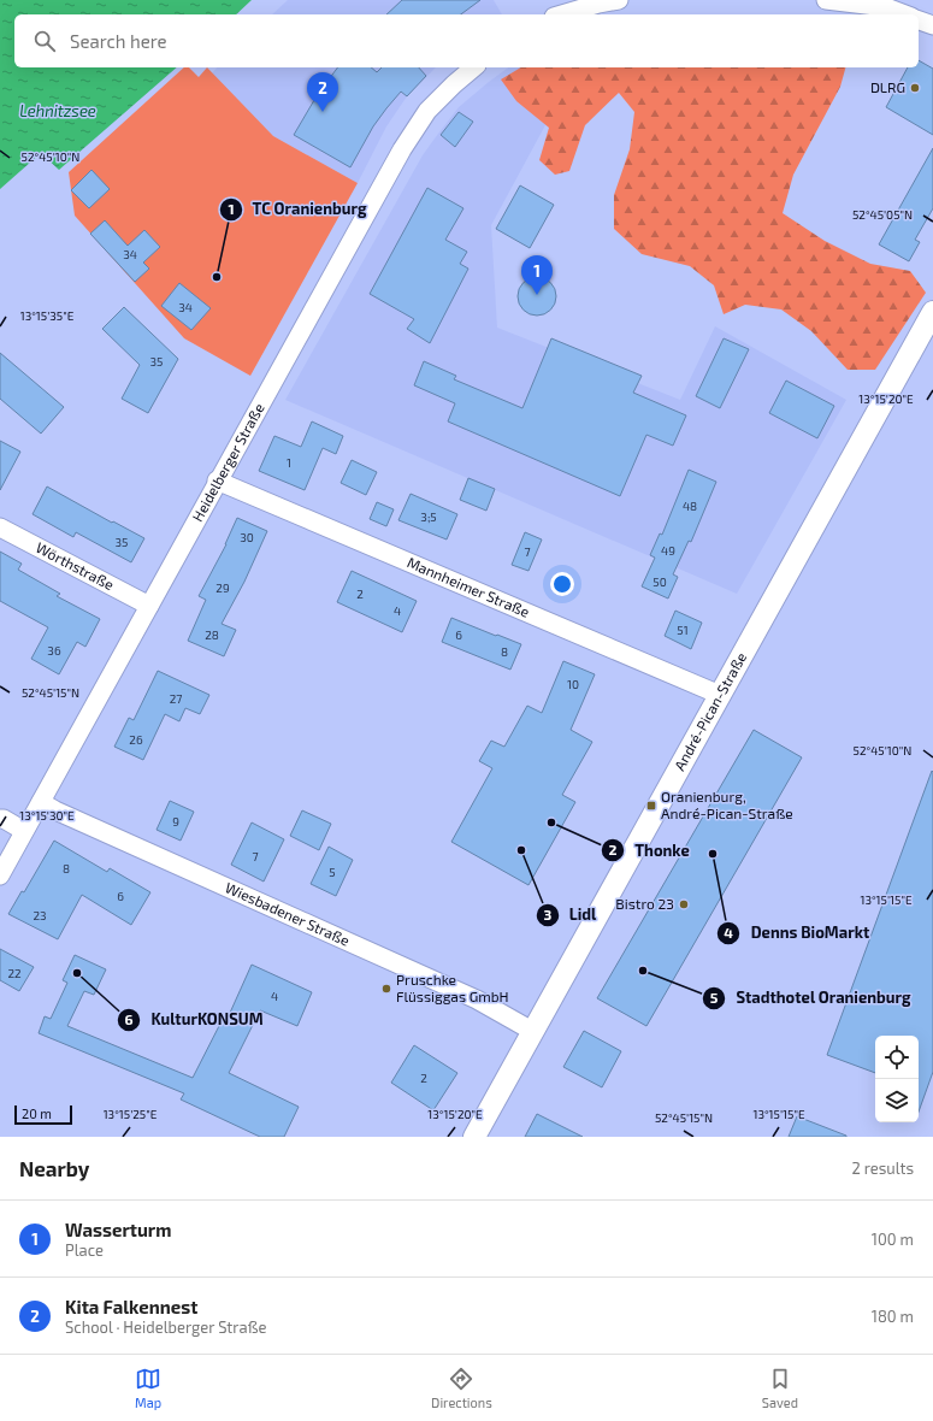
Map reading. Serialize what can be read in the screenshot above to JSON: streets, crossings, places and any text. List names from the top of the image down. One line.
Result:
{"streets":{"street":["Heidelberger Straße","Wörthstraße","Mannheimer Straße","André-Pican-Straße","Wiesbadener Straße"]},"crossings":[["Heidelberger Straße","Wörthstraße"],["Heidelberger Straße","Mannheimer Straße"],["Heidelberger Straße","Wiesbadener Straße"],["Mannheimer Straße","André-Pican-Straße"],["André-Pican-Straße","Wiesbadener Straße"]],"water":["Lehnitzsee"],"places":{"other":["DLRG","TC Oranienburg","Thonke","Lidl","Denns BioMarkt","Bistro 23","Stadthotel Oranienburg","KulturKONSUM","Pruschke Flüssiggas GmbH"],"transit":["Oranienburg, André-Pican-Straße"]},"house_numbers":["34","34","35","1","48","3;5","30","35","49","7","50","29","2","4","51","28","6","36","8","10","27","26","9","7","8","5","6","23","22","4","2"],"scale_bar":"20 m","page":{"search":"Search here","pins":["2","1"],"scale":"20 m","heading":["Nearby","2 results"],"list":[{"mark":"1","name":"Wasserturm","note":"Place","value":"100 m"},{"mark":"2","name":"Kita Falkennest","note":"School · Heidelberger Straße","value":"180 m"}],"nav":["Map","Directions","Saved"]},"coordinates":["52°45'10\"N","52°45'05\"N","13°15'35\"E","13°15'20\"E","52°45'15\"N","13°15'30\"E","13°15'15\"E","13°15'25\"E"]}
